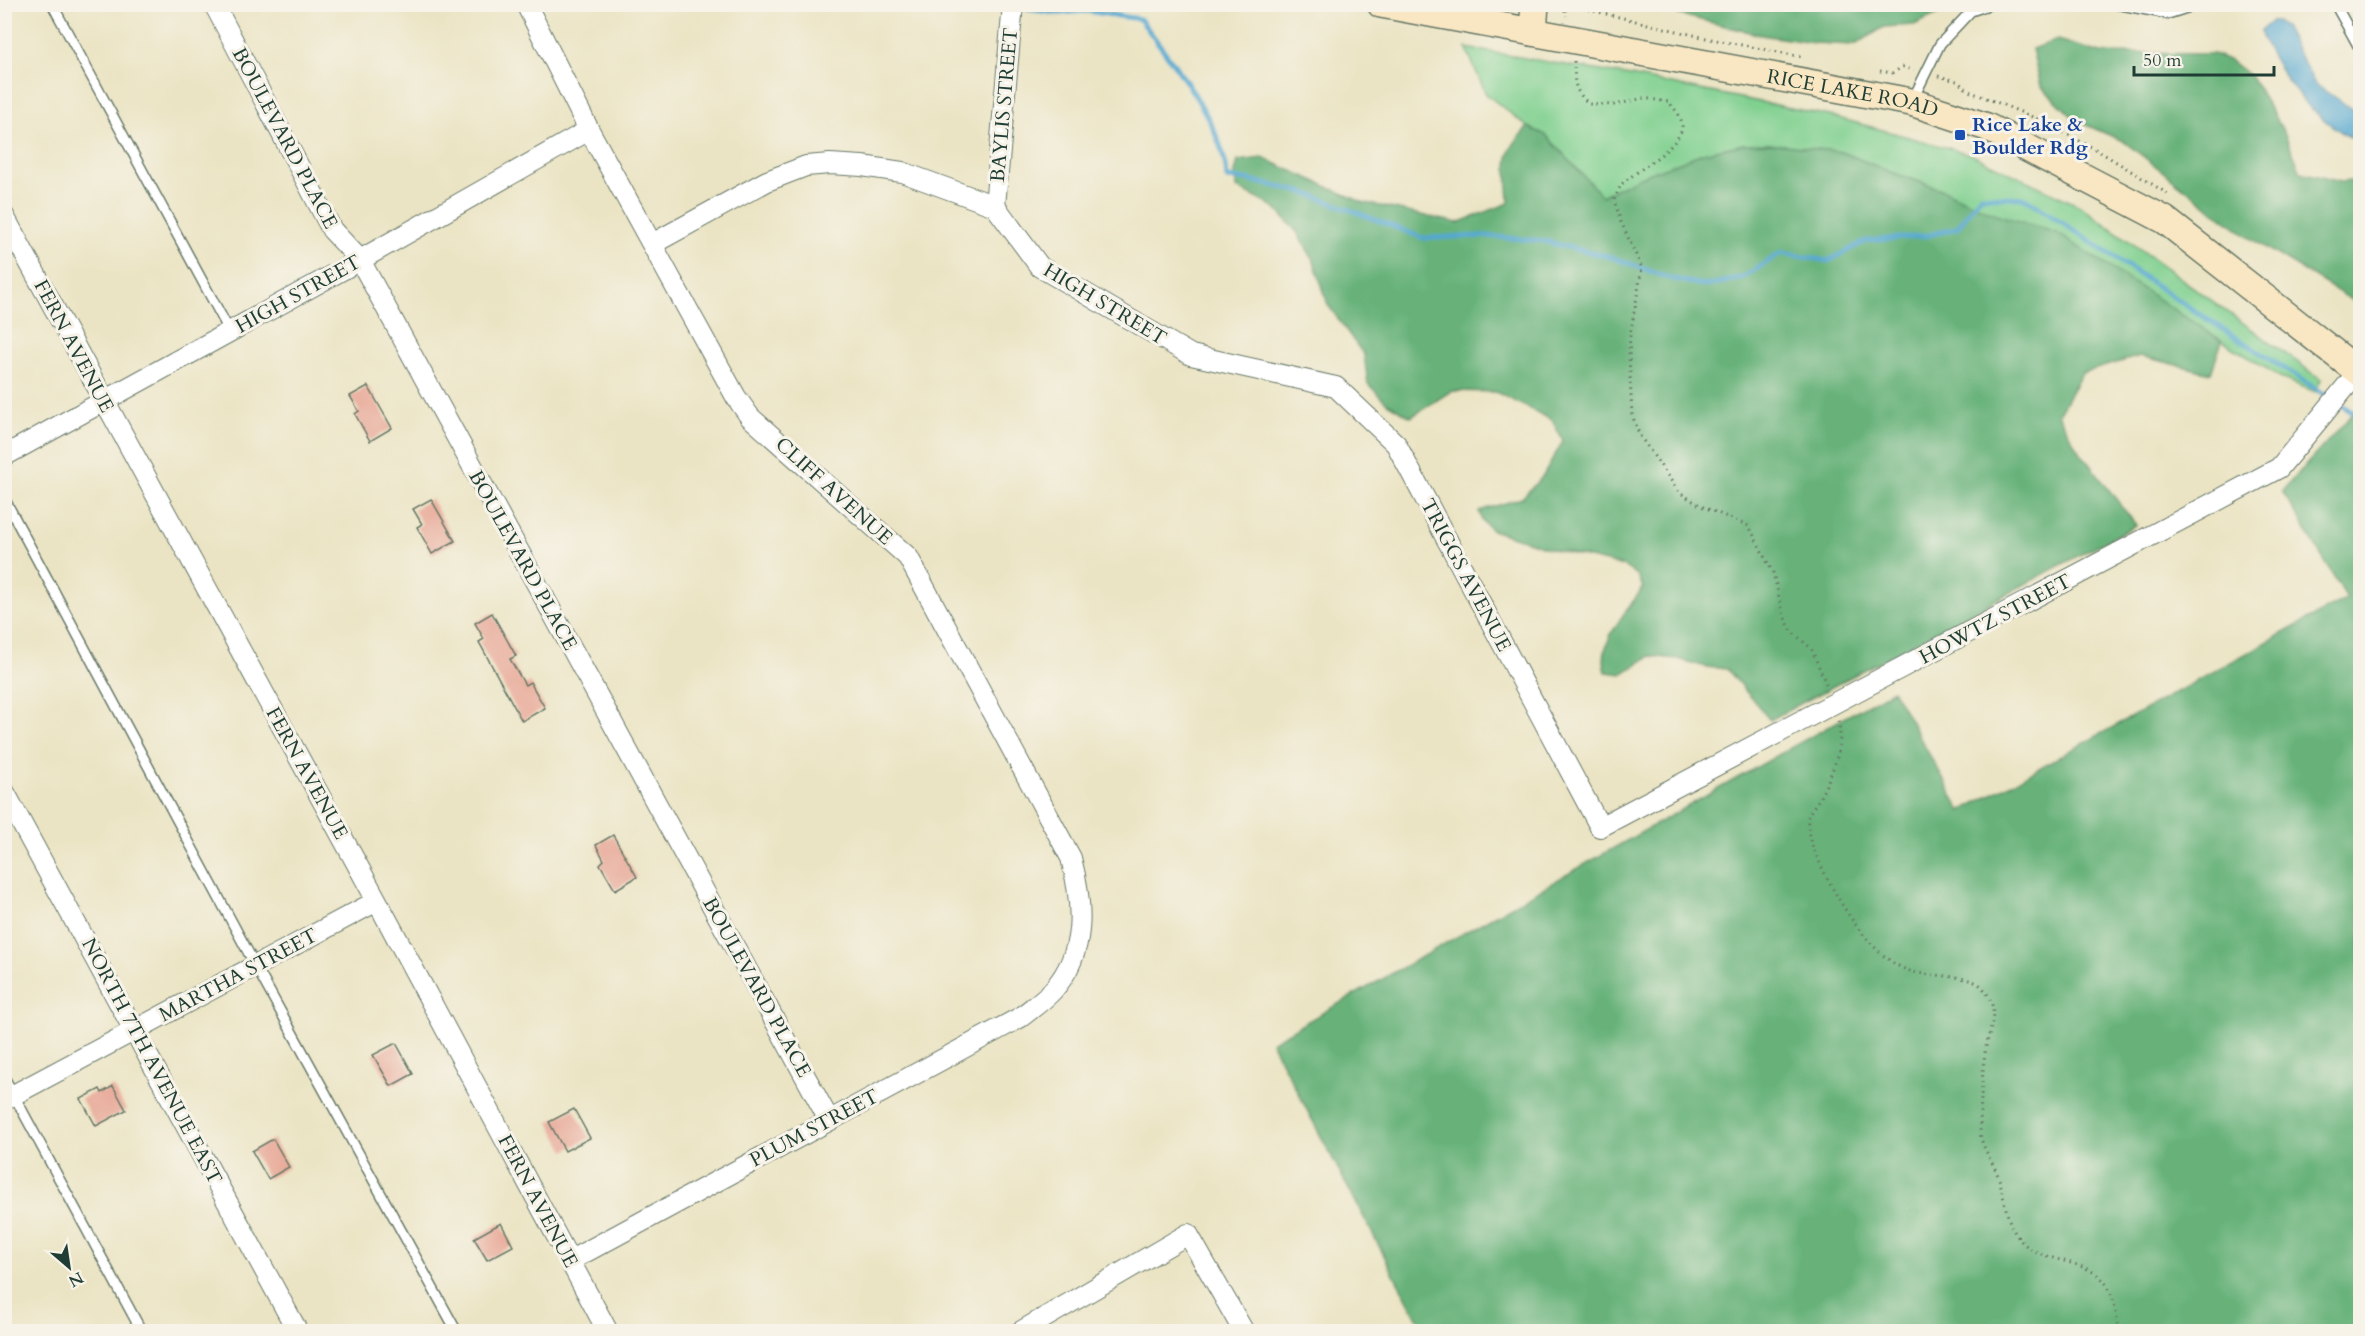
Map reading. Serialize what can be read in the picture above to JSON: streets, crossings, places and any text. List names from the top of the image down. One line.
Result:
{"streets":{"main road":["RICE LAKE ROAD"],"street":["BAYLIS STREET","BOULEVARD PLACE","HIGH STREET","FERN AVENUE","CLIFF AVENUE","TRIGGS AVENUE","HOWTZ STREET","MARTHA STREET","NORTH 7TH AVENUE EAST","PLUM STREET"]},"crossings":[["RICE LAKE ROAD","HOWTZ STREET"],["BAYLIS STREET","HIGH STREET"],["BOULEVARD PLACE","HIGH STREET"],["BOULEVARD PLACE","PLUM STREET"],["HIGH STREET","FERN AVENUE"],["HIGH STREET","CLIFF AVENUE"],["HIGH STREET","TRIGGS AVENUE"],["FERN AVENUE","MARTHA STREET"],["FERN AVENUE","PLUM STREET"],["CLIFF AVENUE","PLUM STREET"],["TRIGGS AVENUE","HOWTZ STREET"],["MARTHA STREET","NORTH 7TH AVENUE EAST"]],"places":{"transit":["Rice Lake & Boulder Rdg"]},"scale_bar":"50 m","north":"bottom right"}
